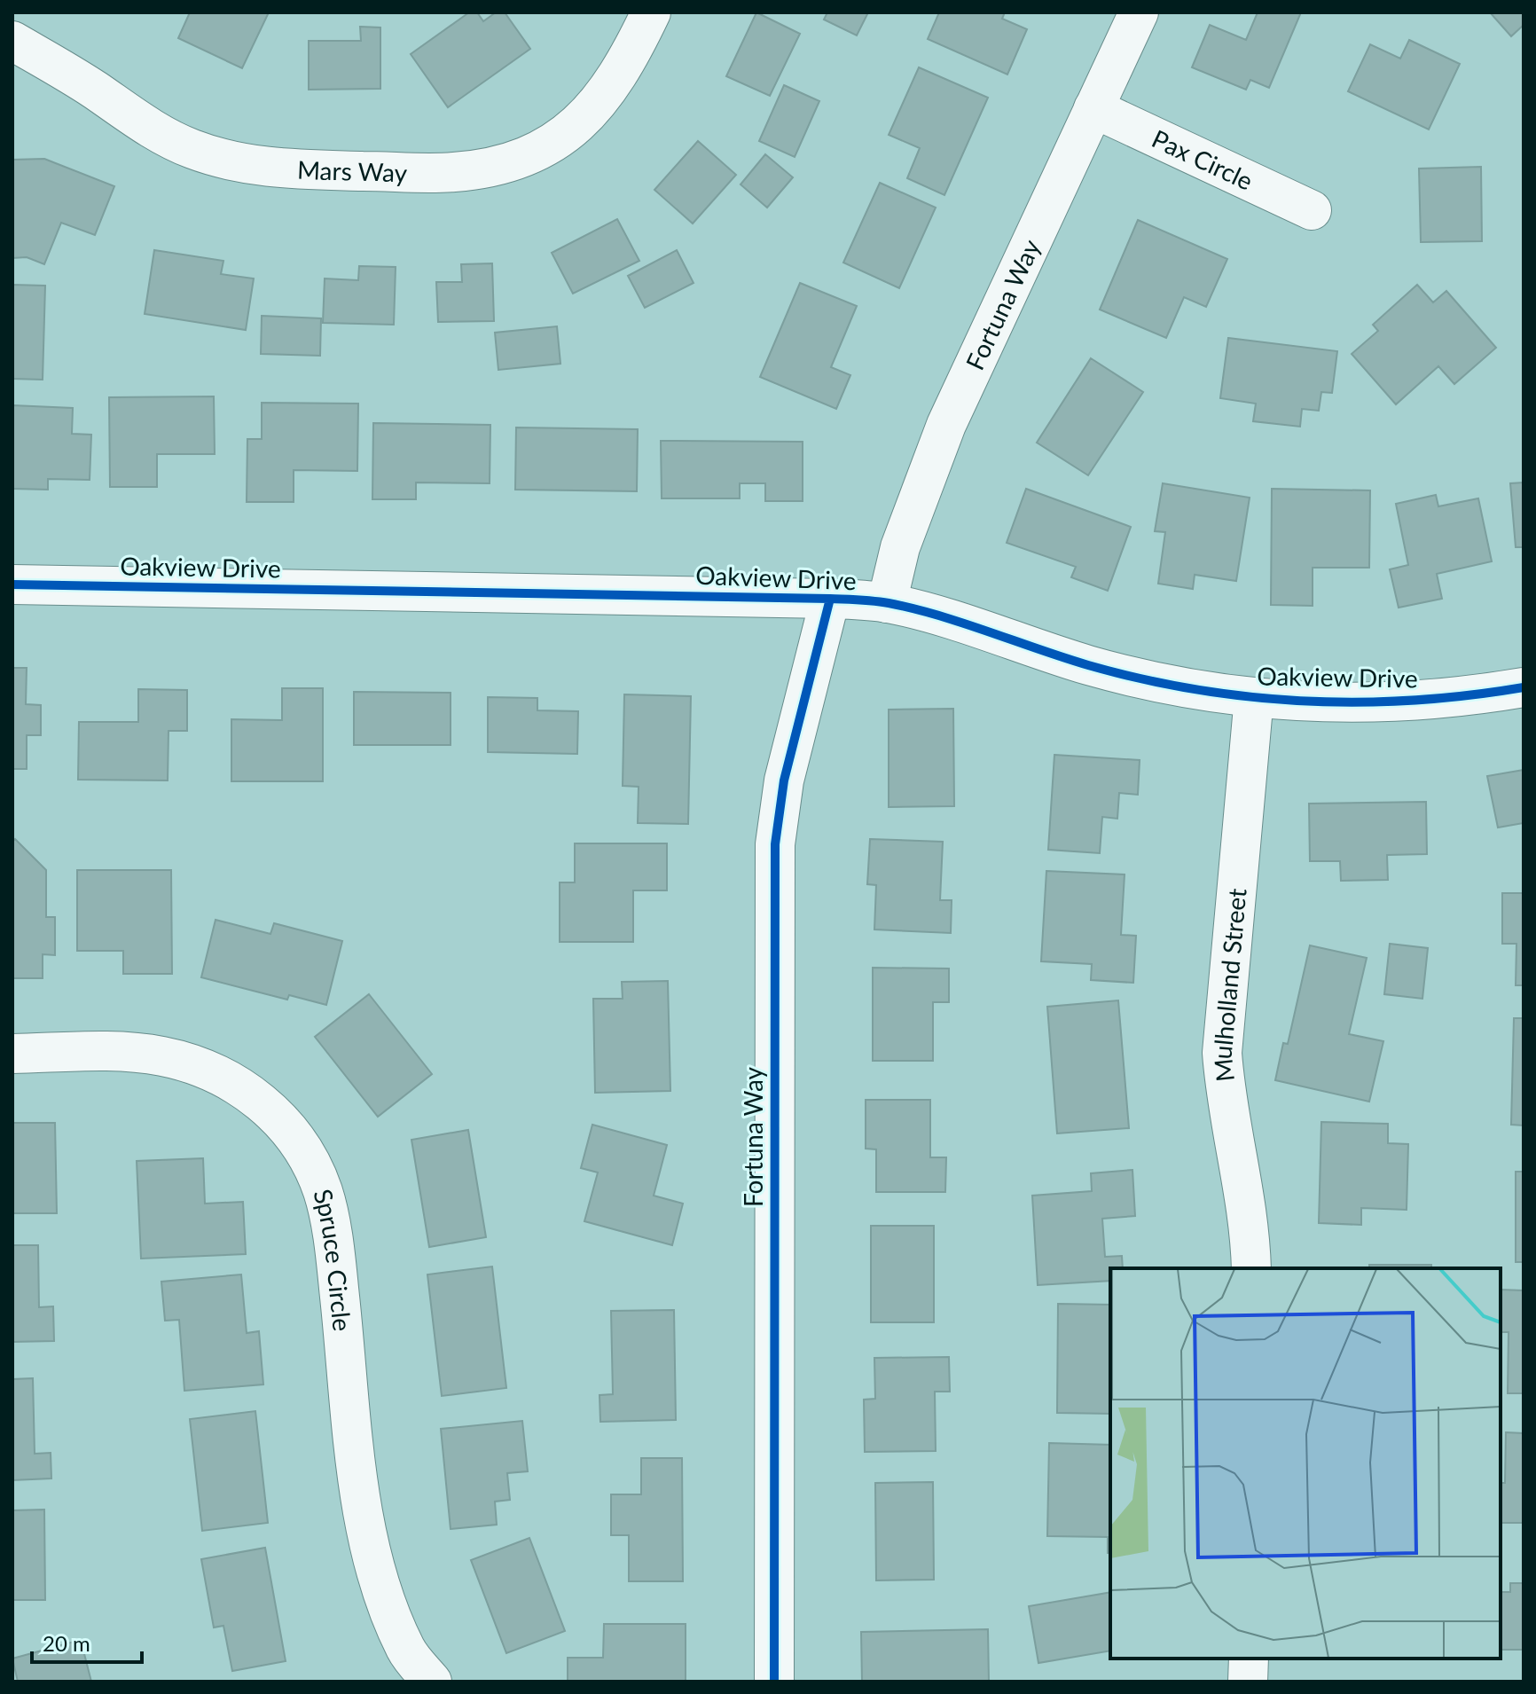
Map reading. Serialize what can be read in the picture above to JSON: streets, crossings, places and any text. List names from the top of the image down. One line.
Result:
{"streets":{"street":["Pax Circle","Mars Way","Fortuna Way","Oakview Drive","Mulholland Street","Spruce Circle"]},"crossings":[["Pax Circle","Fortuna Way"],["Fortuna Way","Oakview Drive"],["Oakview Drive","Mulholland Street"]],"scale_bar":"20 m"}
